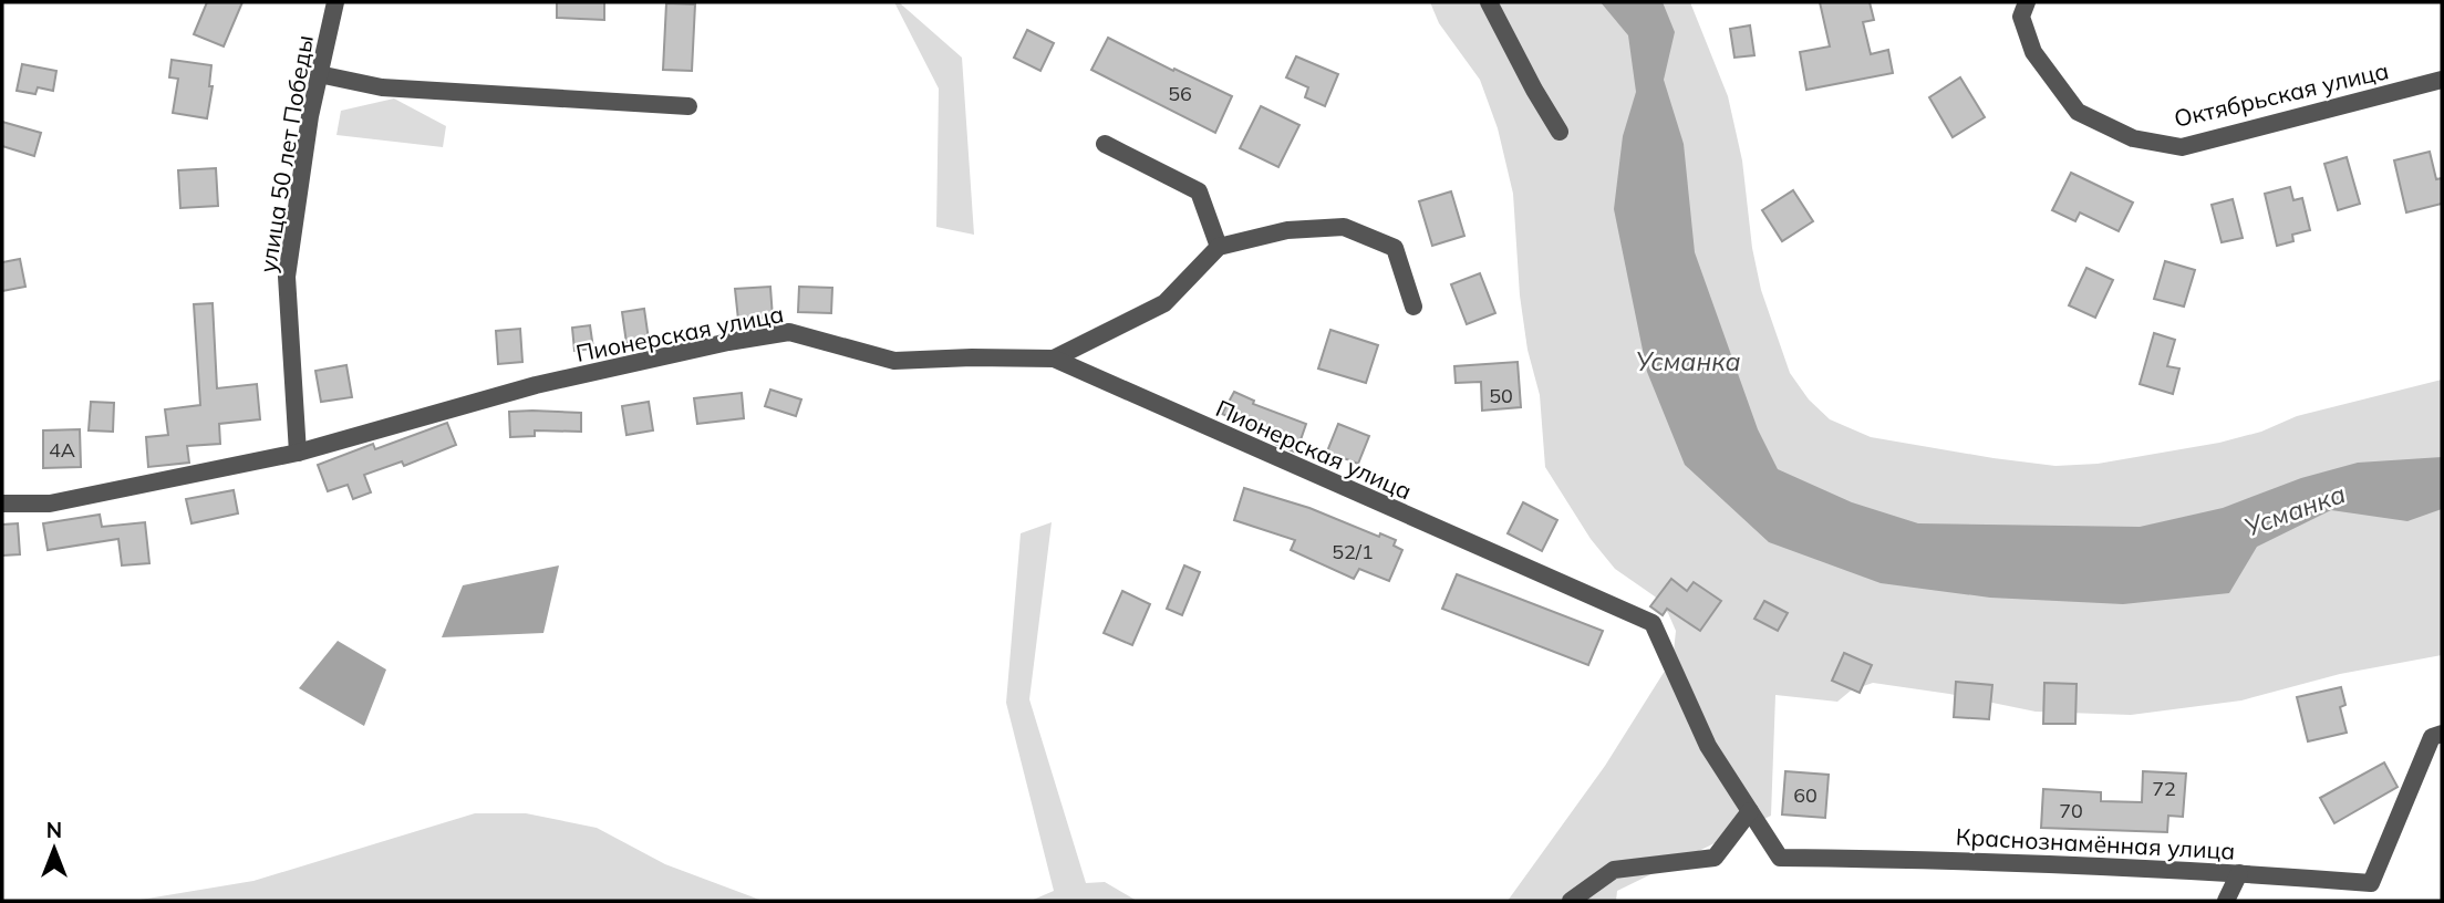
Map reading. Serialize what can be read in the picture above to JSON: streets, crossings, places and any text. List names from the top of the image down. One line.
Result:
{"streets":{"street":["Октябрьская улица","улица 50 лет Победы","Пионерская улица","Краснознамённая улица"]},"crossings":[["улица 50 лет Победы","Пионерская улица"],["Пионерская улица","Краснознамённая улица"]],"water":["Усманка"],"house_numbers":["56","50","4А","52/1","72","60","70"],"north":"top"}
